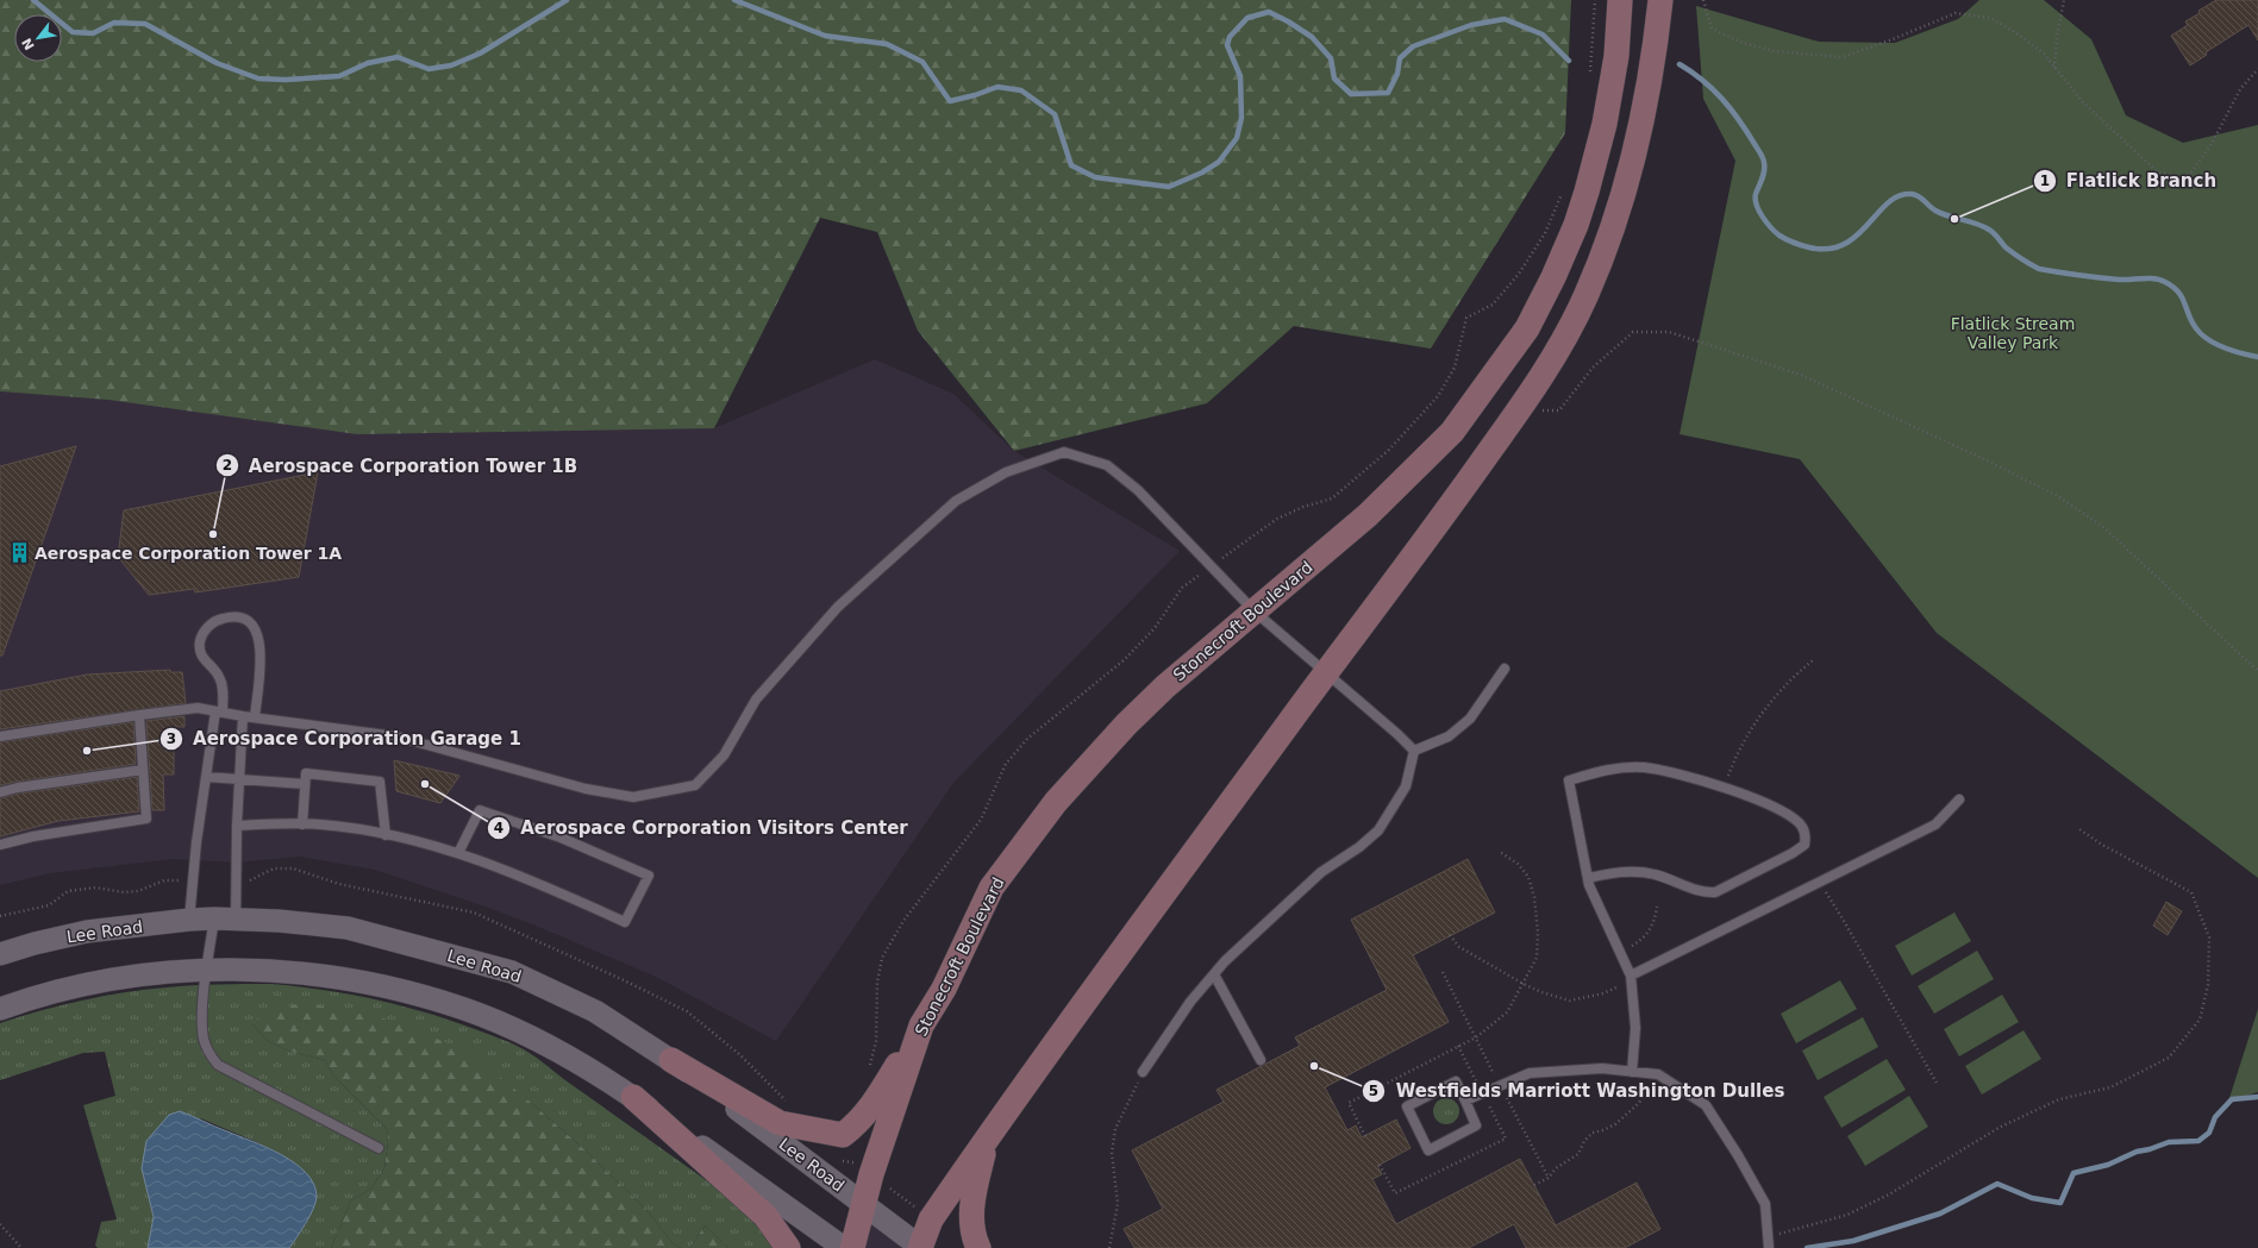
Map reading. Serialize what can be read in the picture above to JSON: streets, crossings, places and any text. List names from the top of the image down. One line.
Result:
{"streets":{"main road":["Stonecroft Boulevard"],"street":["Lee Road"]},"crossings":[["Stonecroft Boulevard","Lee Road"]],"parks":["Flatlick Stream Valley Park"],"places":{"other":["Flatlick Branch","Aerospace Corporation Tower 1B","Aerospace Corporation Garage 1","Aerospace Corporation Visitors Center","Westfields Marriott Washington Dulles"],"building":["Aerospace Corporation Tower 1A"]},"north":"bottom left"}
